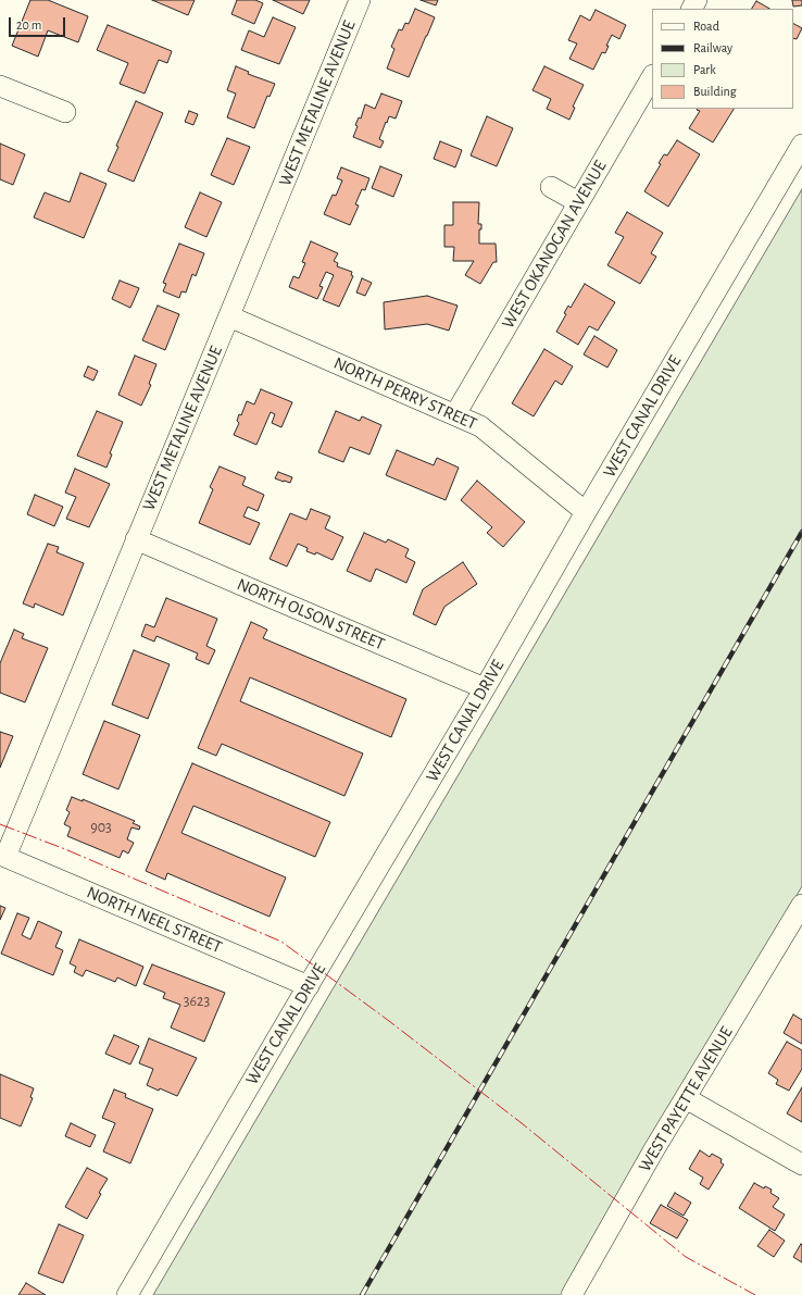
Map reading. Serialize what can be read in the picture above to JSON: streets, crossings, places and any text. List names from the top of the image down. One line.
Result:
{"streets":{"street":["WEST METALINE AVENUE","WEST OKANOGAN AVENUE","NORTH PERRY STREET","WEST CANAL DRIVE","NORTH OLSON STREET","NORTH NEEL STREET","WEST PAYETTE AVENUE"]},"crossings":[["WEST METALINE AVENUE","NORTH PERRY STREET"],["WEST METALINE AVENUE","NORTH OLSON STREET"],["WEST METALINE AVENUE","NORTH NEEL STREET"],["WEST OKANOGAN AVENUE","NORTH PERRY STREET"],["NORTH PERRY STREET","WEST CANAL DRIVE"],["WEST CANAL DRIVE","NORTH OLSON STREET"],["WEST CANAL DRIVE","NORTH NEEL STREET"]],"house_numbers":["903","3623"],"legend":["Road","Railway","Park","Building"],"scale_bar":"20 m"}
